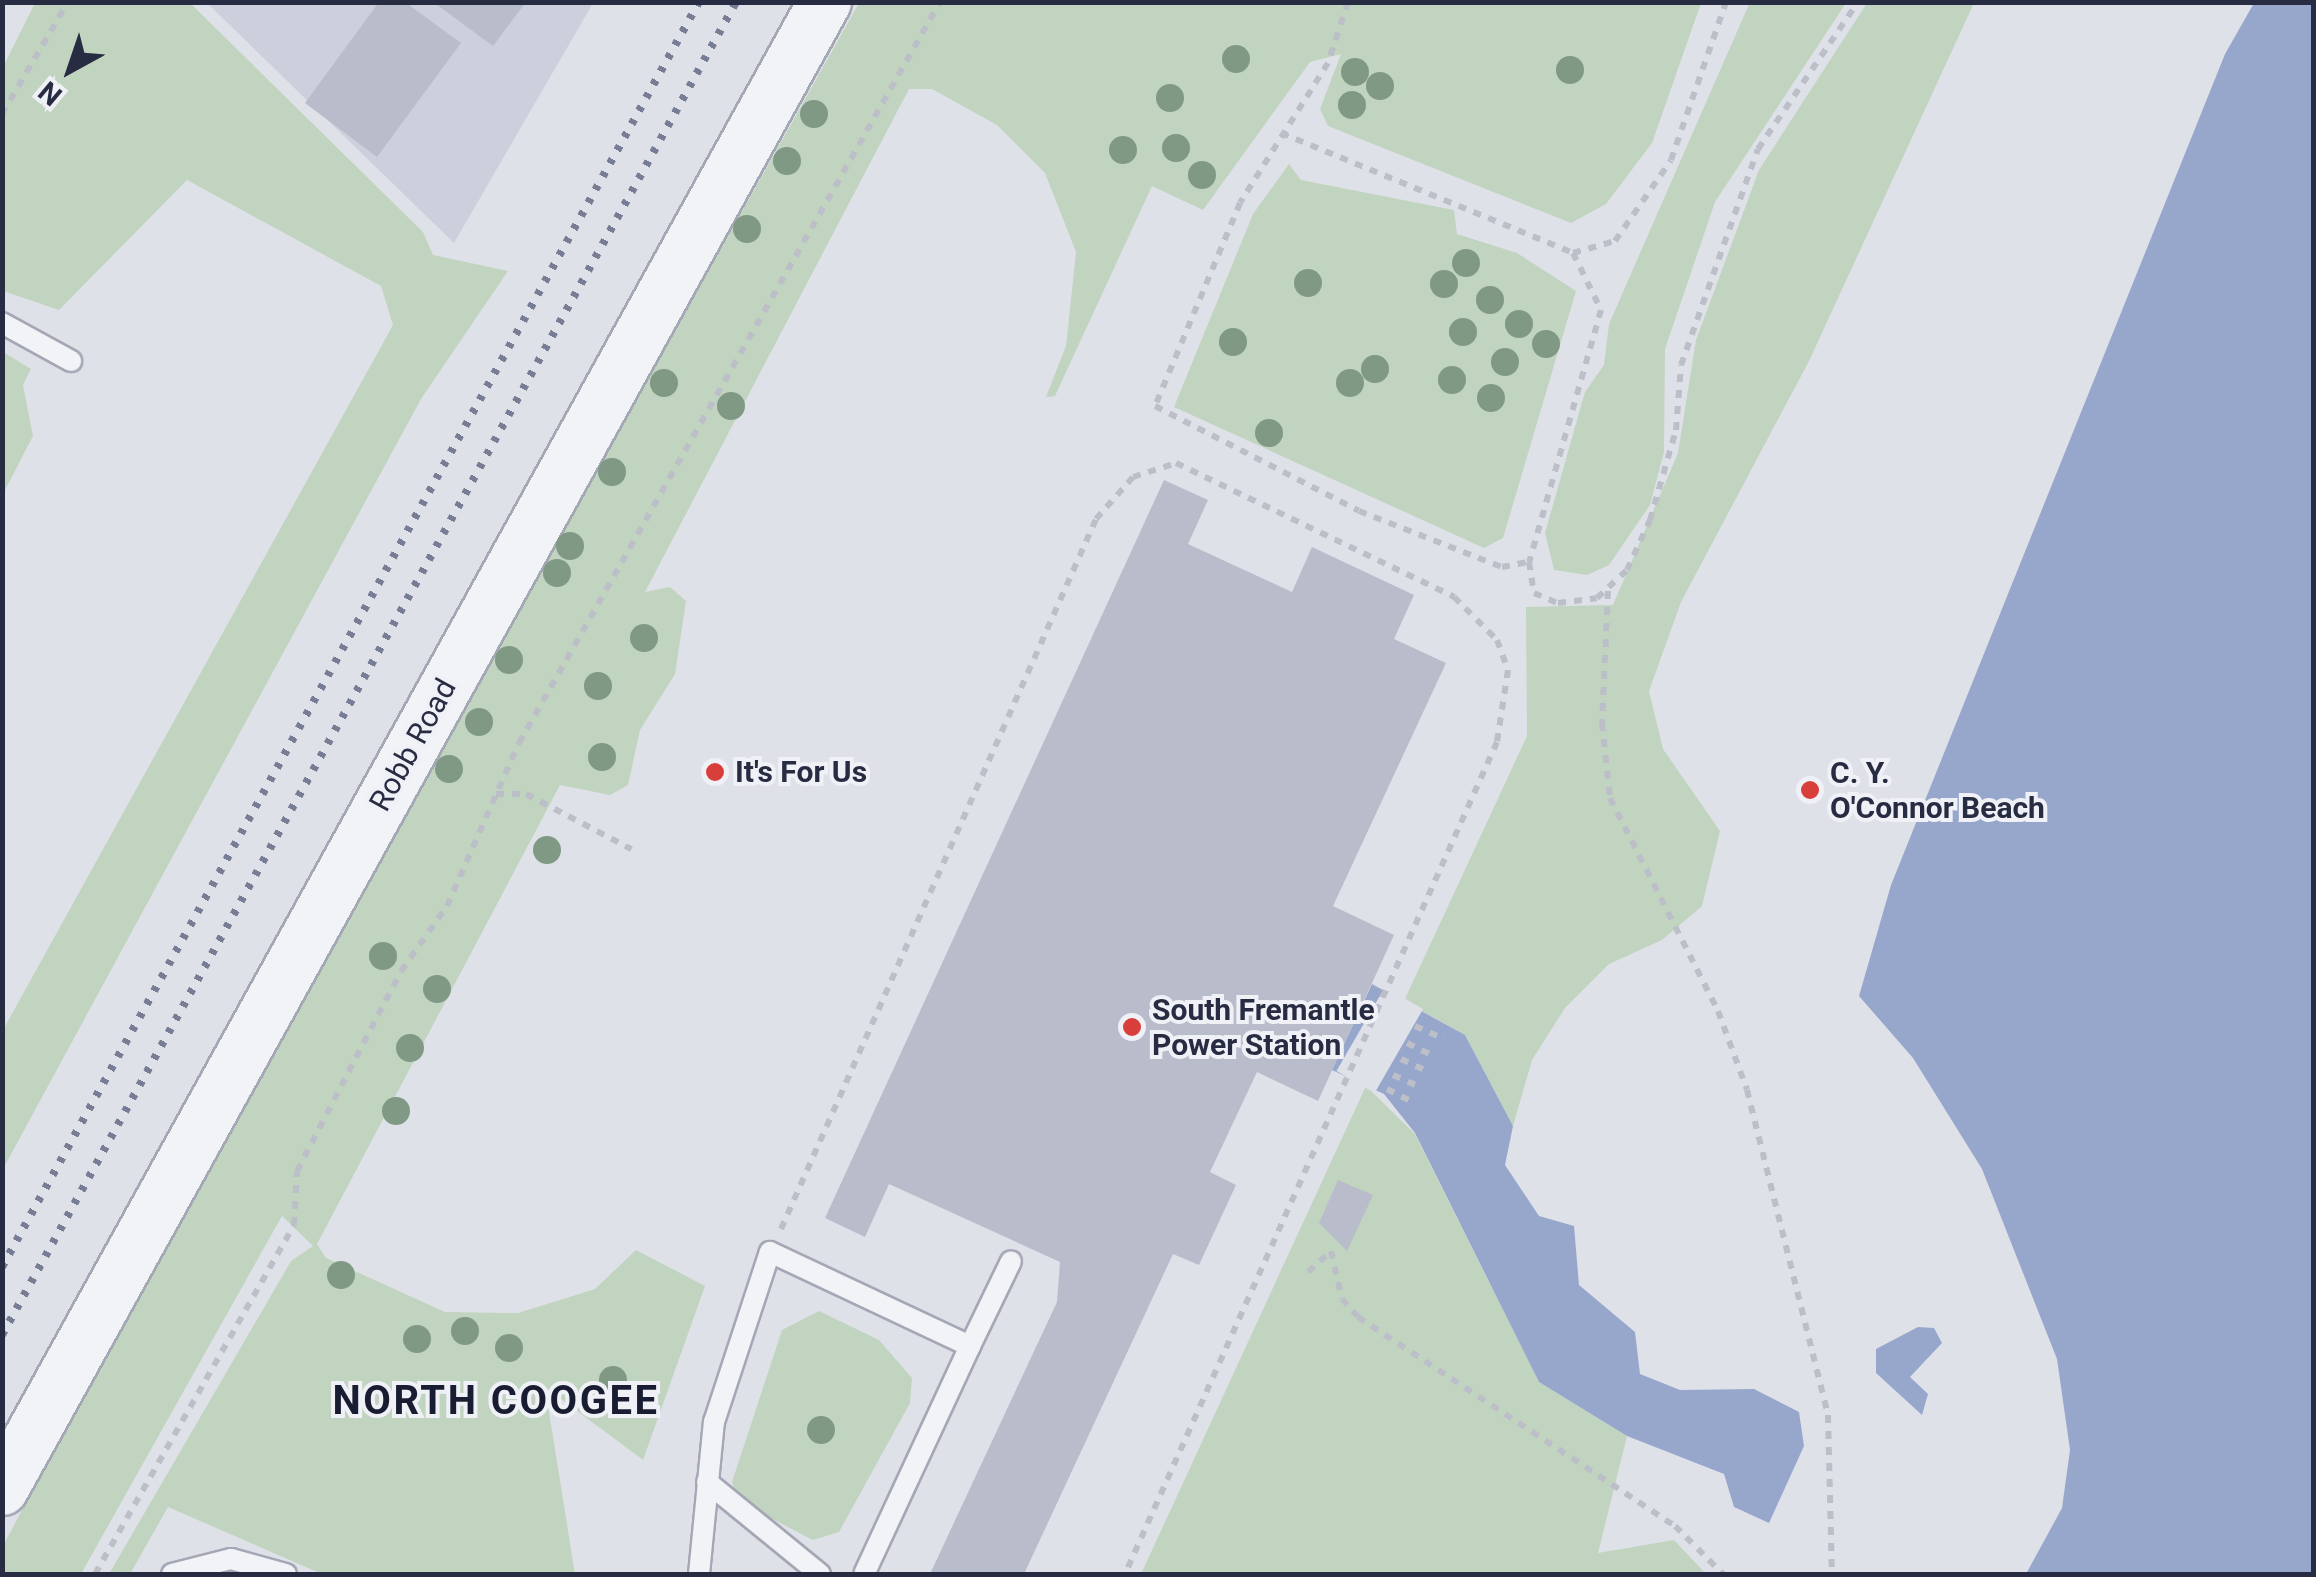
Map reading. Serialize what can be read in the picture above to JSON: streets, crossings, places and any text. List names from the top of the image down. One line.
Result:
{"streets":{"street":["Robb Road"]},"districts":["NORTH COOGEE"],"places":["It's For Us","C. Y. O'Connor Beach","South Fremantle Power Station"],"north":"bottom left"}
